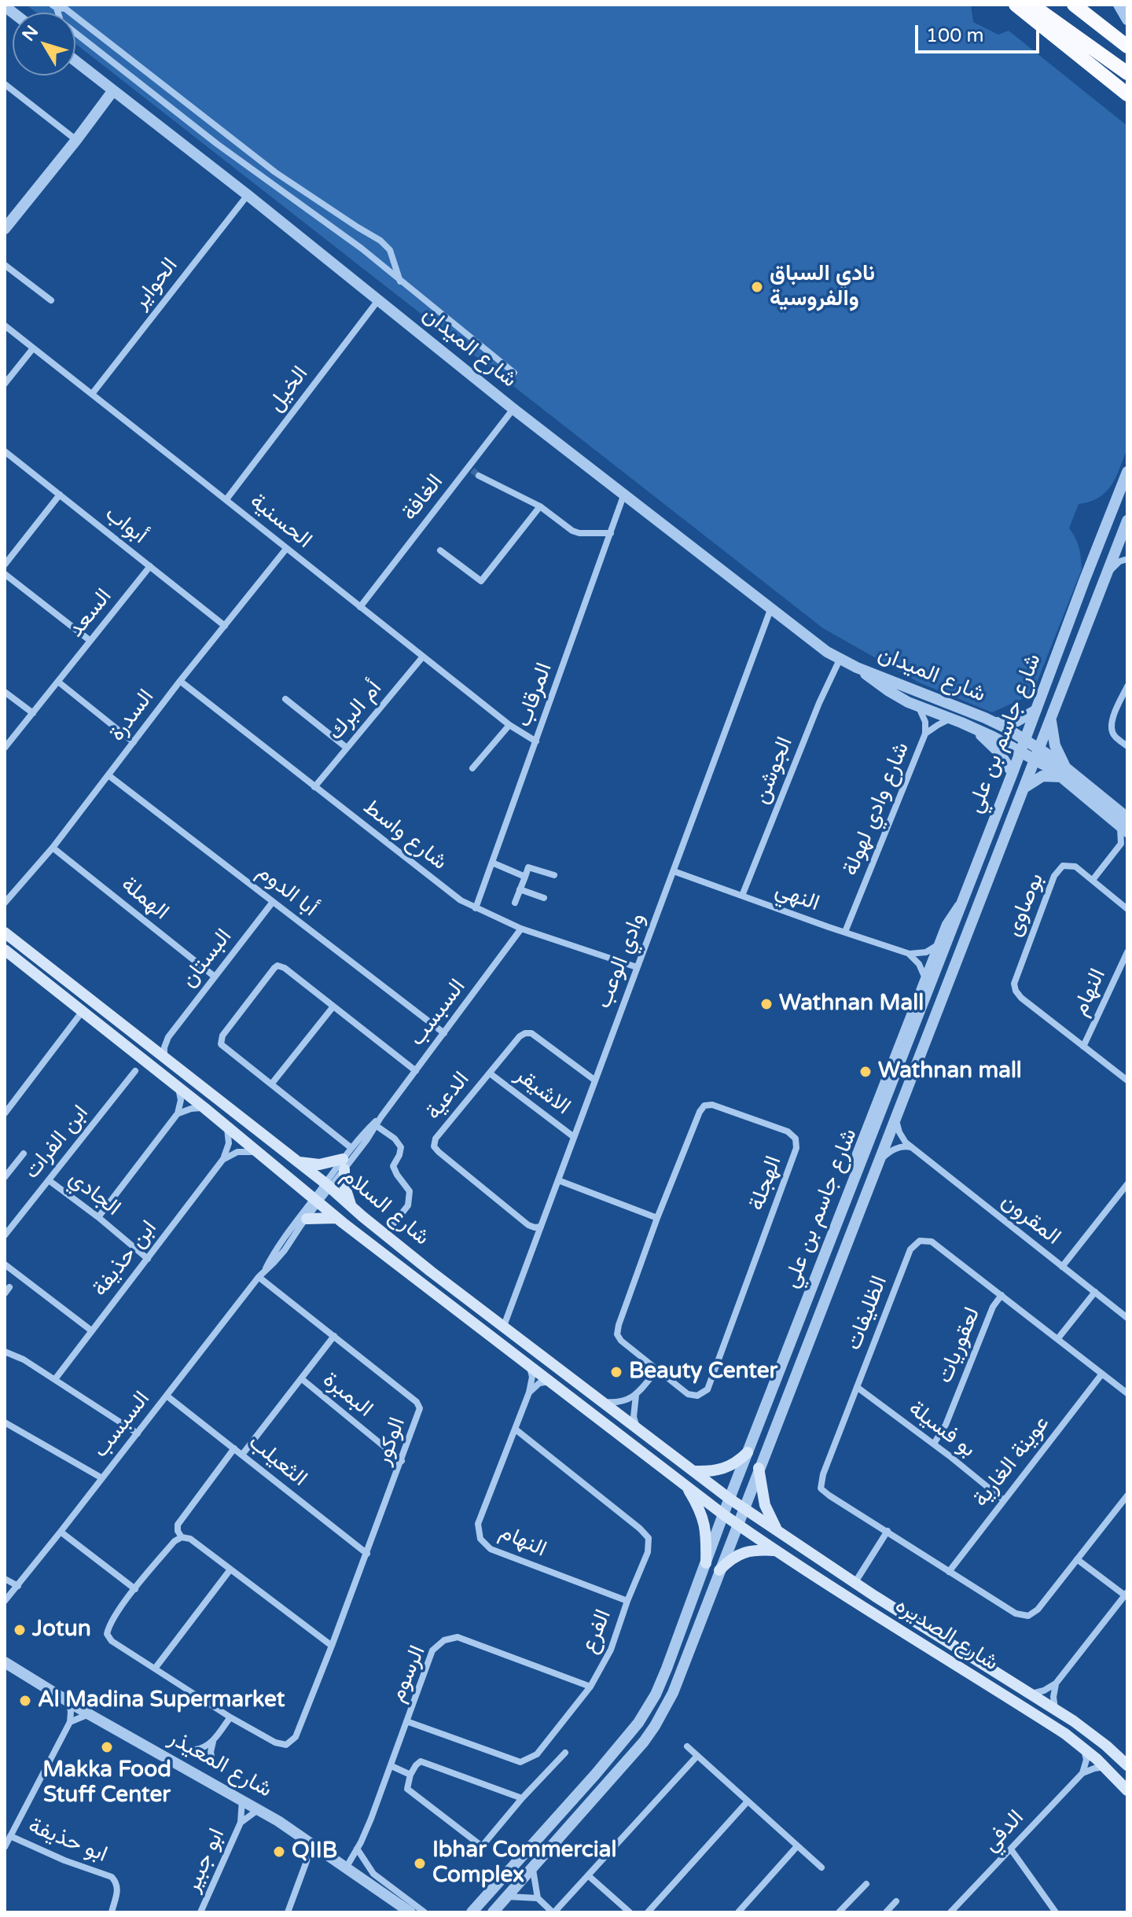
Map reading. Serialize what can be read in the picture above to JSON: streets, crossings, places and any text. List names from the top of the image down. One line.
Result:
{"streets":{"main road":["شارع السلام","شارع الصديره"],"street":["الحواير","شارع الميدان","الخيل","الغافة","الحسنية","أبواب","السعد","المرقاب","أم البرك","السدرة","شارع جاسم بن علي","الجوشن","شارع وادي لهولة","شارع واسط","أبا الدوم","النهي","الهملة","بوصاوى","البستان","وادي الوعب","النهام","السبسب","الاشيقر","الدعية","ابن الفرات","الهجلة","الجادي","المقرون","ابن حذيفة","الظليفات","لعقوريات","البمبرة","بو فسيلة","الوكور","الثعيلب","عوينة الغارية","الفرع","الرسوم","شارع المعيذر","الدفي","ابو حذيفة","ابو جبير"]},"crossings":[["الحواير","شارع الميدان"],["الحواير","الحسنية"],["شارع الميدان","الخيل"],["شارع الميدان","الغافة"],["شارع الميدان","المرقاب"],["شارع الميدان","شارع جاسم بن علي"],["شارع الميدان","الجوشن"],["شارع الميدان","شارع وادي لهولة"],["شارع الميدان","وادي الوعب"],["الخيل","الحسنية"],["الغافة","الحسنية"],["الحسنية","المرقاب"],["الحسنية","أم البرك"],["الحسنية","السدرة"],["أبواب","السعد"],["أبواب","السدرة"],["المرقاب","شارع واسط"],["أم البرك","شارع واسط"],["السدرة","شارع واسط"],["السدرة","أبا الدوم"],["السدرة","الهملة"],["شارع جاسم بن علي","شارع السلام"],["شارع جاسم بن علي","المقرون"],["شارع جاسم بن علي","شارع الصديره"],["الجوشن","النهي"],["شارع وادي لهولة","النهي"],["شارع واسط","وادي الوعب"],["شارع واسط","السبسب"],["أبا الدوم","البستان"],["أبا الدوم","السبسب"],["النهي","وادي الوعب"],["الهملة","البستان"],["بوصاوى","النهام"],["البستان","شارع السلام"],["وادي الوعب","الاشيقر"],["وادي الوعب","الدعية"],["وادي الوعب","شارع السلام"],["النهام","شارع السلام"],["النهام","الفرع"],["السبسب","شارع السلام"],["السبسب","الوكور"],["السبسب","الثعيلب"],["الاشيقر","الدعية"],["ابن الفرات","الجادي"],["الجادي","ابن حذيفة"],["شارع السلام","ابن حذيفة"],["شارع السلام","شارع الصديره"],["الظليفات","لعقوريات"],["الظليفات","بو فسيلة"],["الظليفات","عوينة الغارية"],["لعقوريات","بو فسيلة"],["البمبرة","الوكور"],["بو فسيلة","عوينة الغارية"],["الوكور","الثعيلب"],["الفرع","الرسوم"],["الرسوم","شارع المعيذر"],["شارع المعيذر","ابو جبير"]],"places":["نادي السباق والفروسية","Wathnan Mall","Wathnan mall","Beauty Center","Jotun","Al Madina Supermarket","Makka Food Stuff Center","QIIB","Ibhar Commercial Complex"],"scale_bar":"100 m","north":"top left"}
